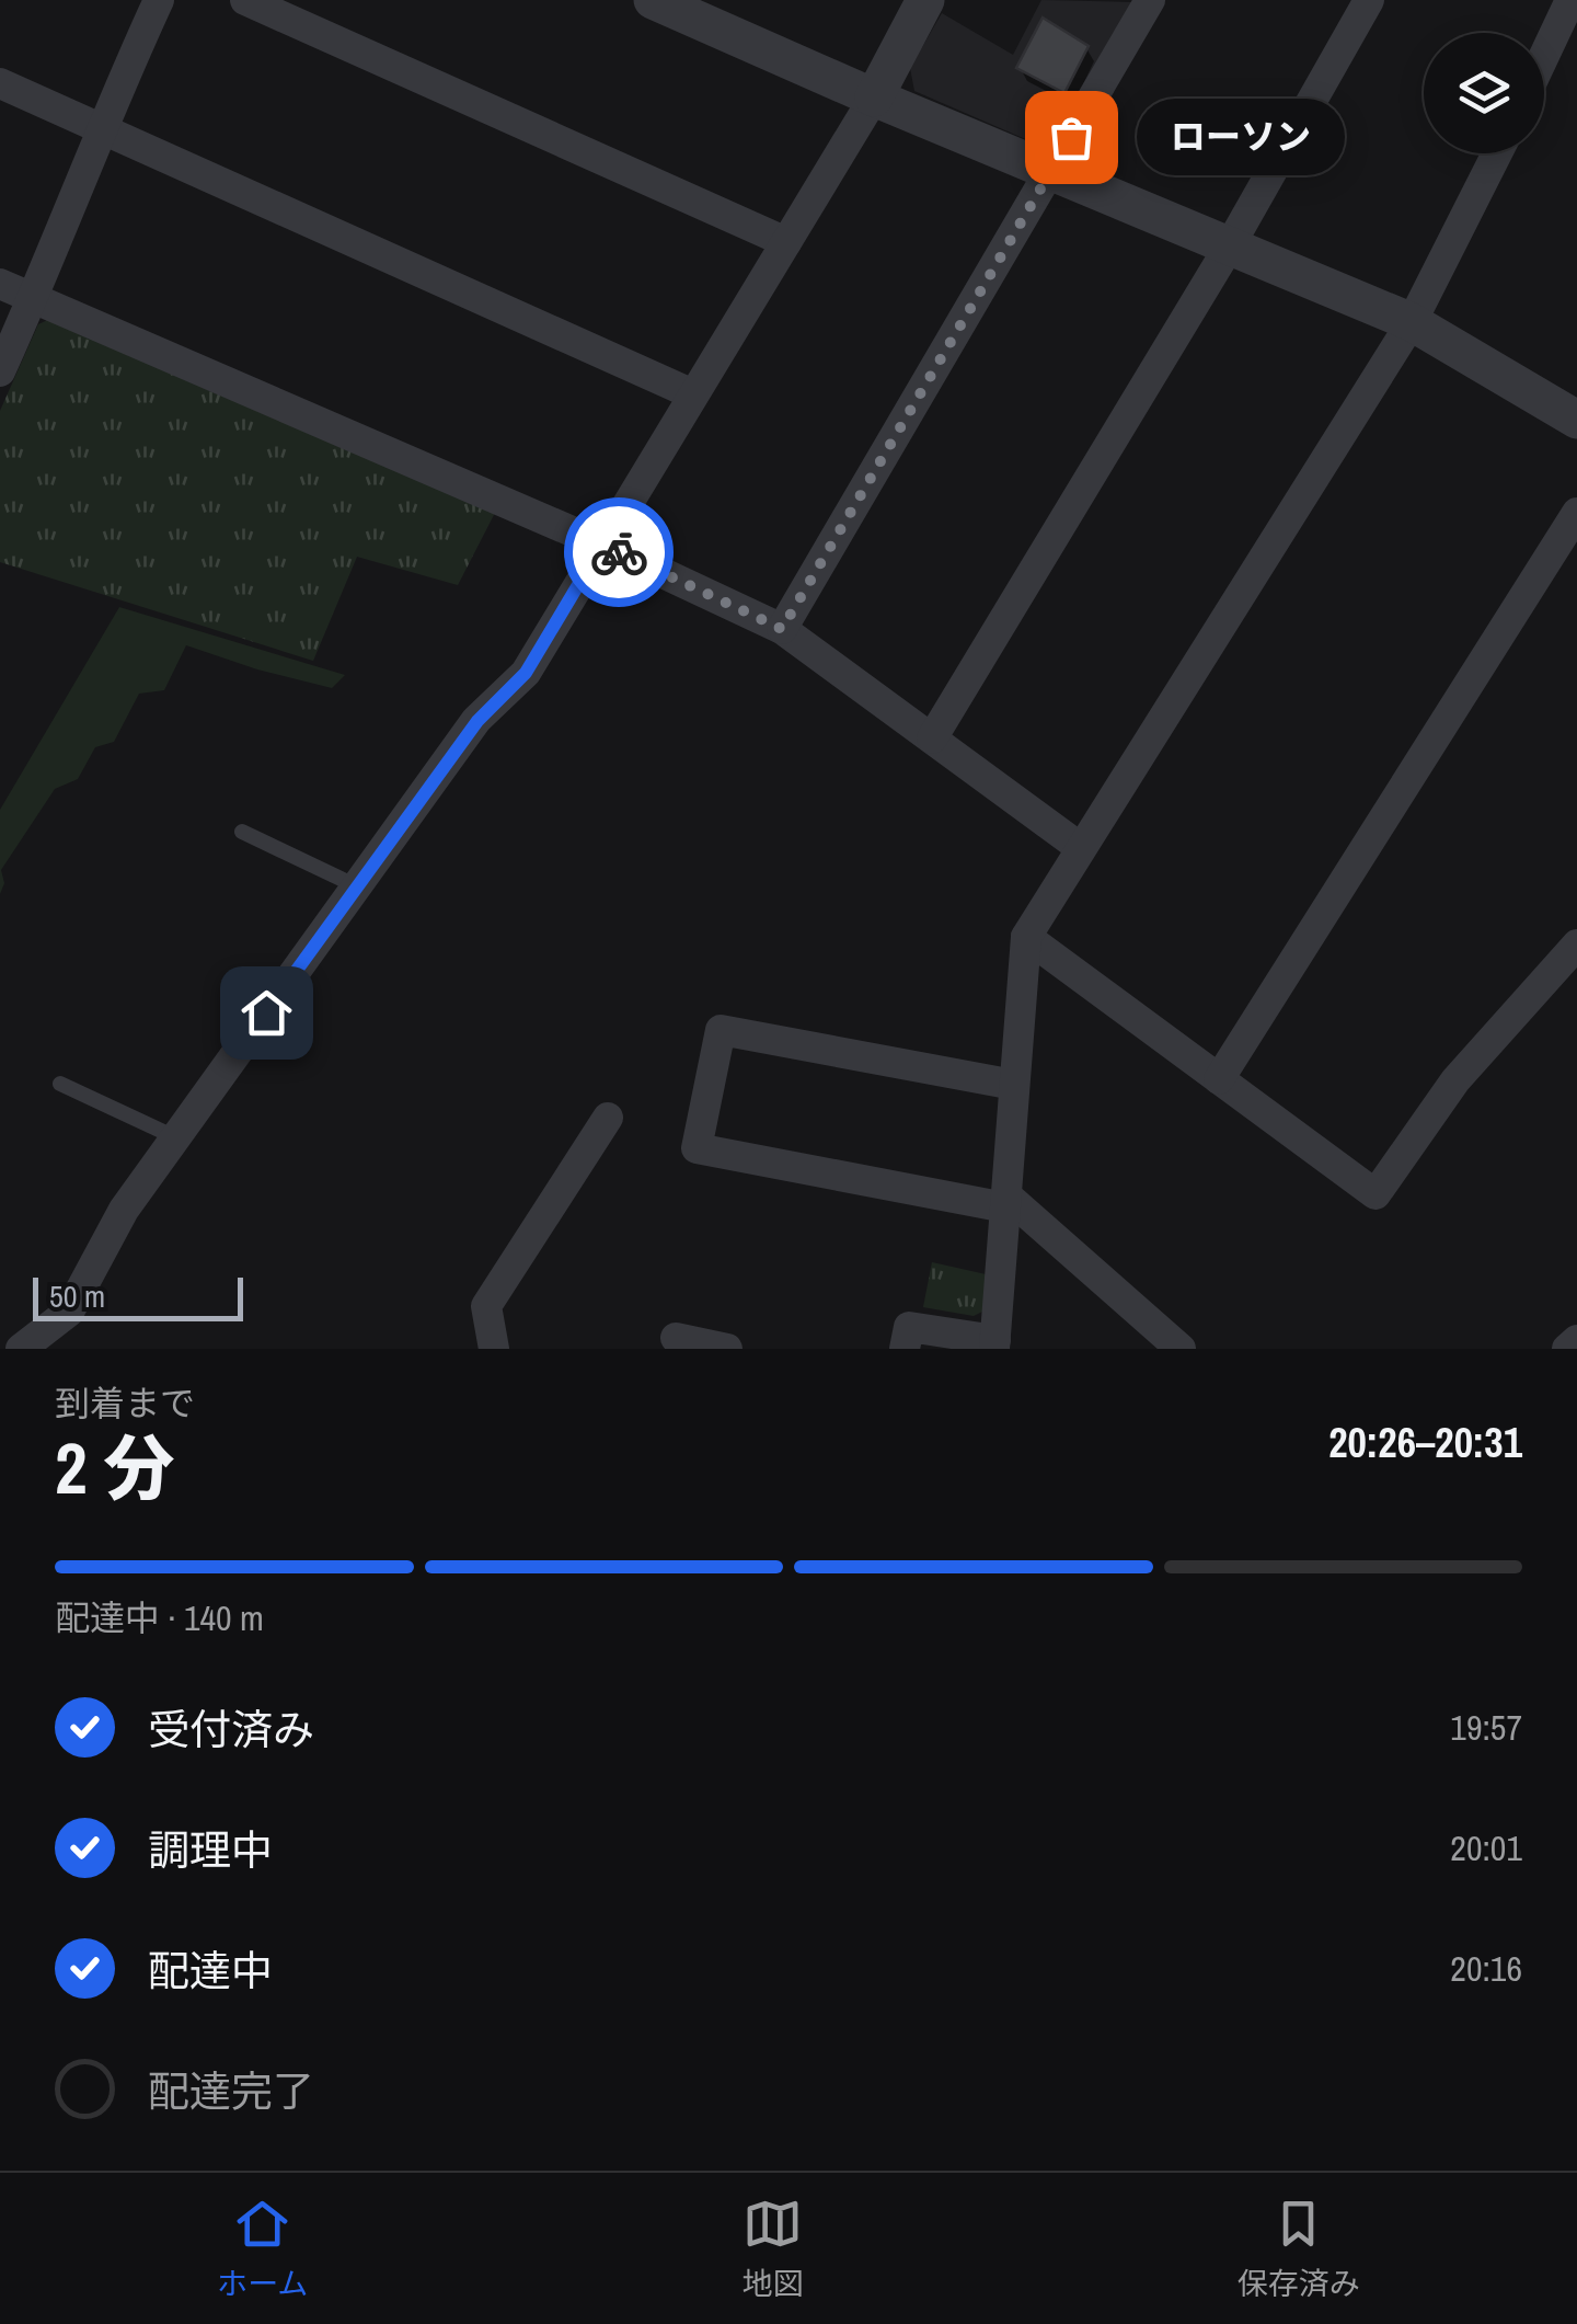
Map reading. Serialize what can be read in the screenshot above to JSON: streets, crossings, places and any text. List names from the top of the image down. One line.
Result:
{"places":["ローソン"],"scale_bar":"50 m","page":{"bubble":"ローソン","scale":"50 m","heading":["2 分","到着まで","20:26–20:31"],"bar":"配達中 · 140 m","list":[["受付済み","19:57"],["調理中","20:01"],["配達中","20:16"],"配達完了"],"tabs":["ホーム","地図","保存済み"]}}
